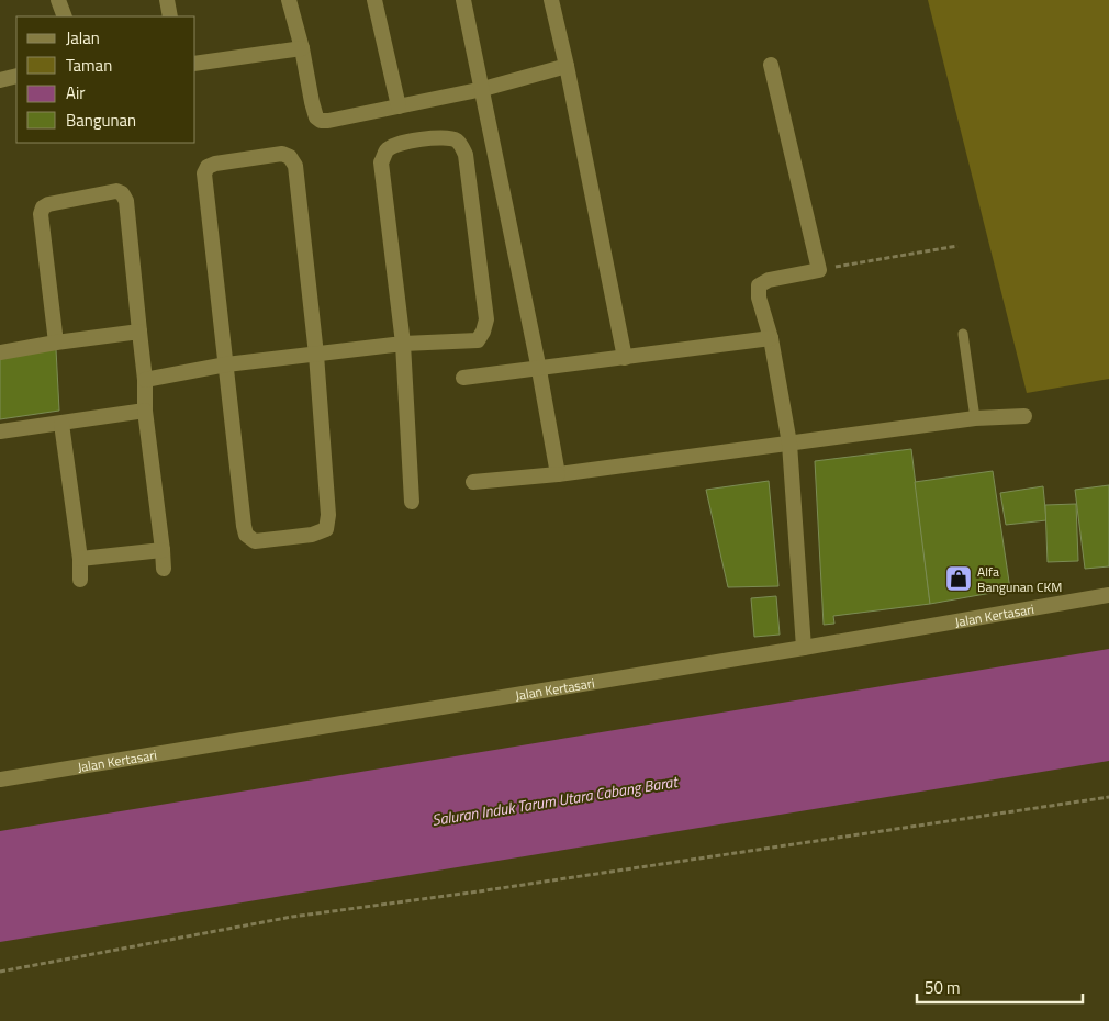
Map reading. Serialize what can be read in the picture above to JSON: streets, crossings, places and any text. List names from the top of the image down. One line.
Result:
{"streets":{"street":["Jalan Kertasari"]},"water":["Saluran Induk Tarum Utara Cabang Barat"],"places":{"shop":["Alfa Bangunan CKM"]},"legend":["Jalan","Taman","Air","Bangunan"],"scale_bar":"50 m"}
